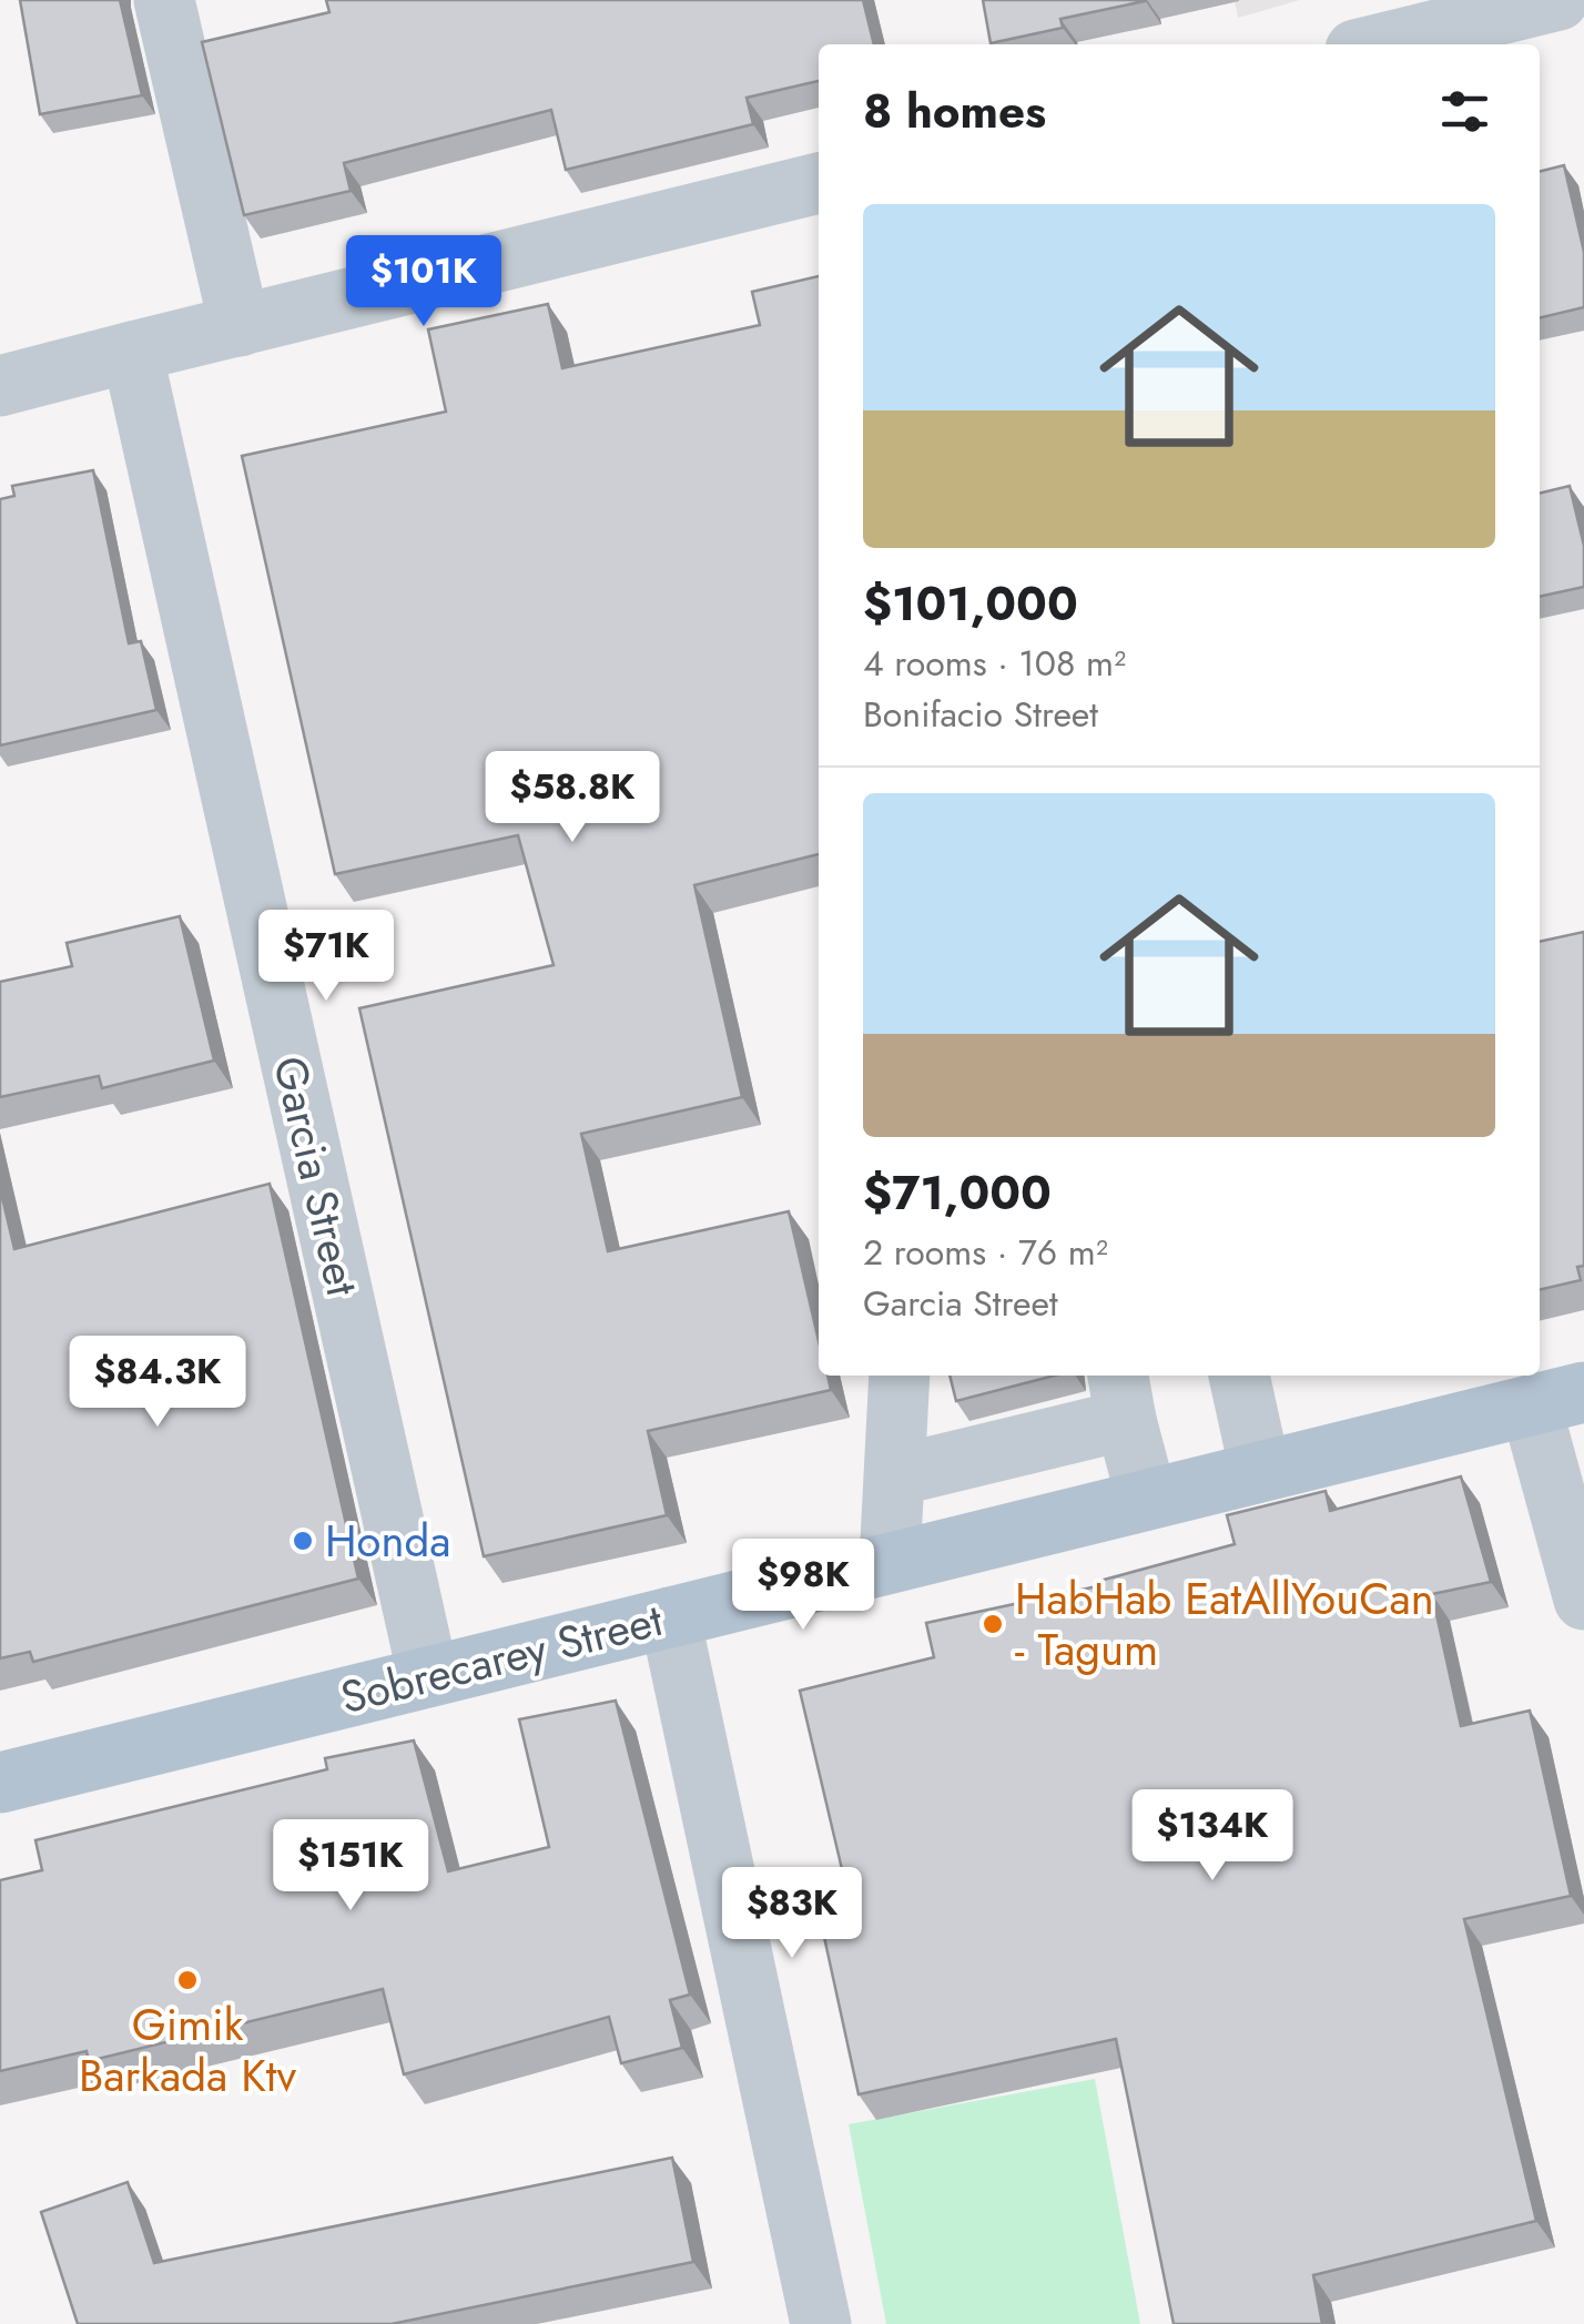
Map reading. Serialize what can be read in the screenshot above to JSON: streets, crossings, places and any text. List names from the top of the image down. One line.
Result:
{"streets":{"main road":["Sobrecarey Street"],"street":["Garcia Street"]},"crossings":[["Garcia Street","Sobrecarey Street"]],"places":["Honda","HabHab EatAllYouCan - Tagum","Gimik Barkada Ktv"],"page":{"heading":"8 homes","list":[{"name":"$101,000","note":"4 rooms · 108 m² · Bonifacio Street"},{"name":"$71,000","note":"2 rooms · 76 m² · Garcia Street"}],"price":["$101K","$58.8K","$71K","$84.3K","$98K","$134K","$151K","$83K"]}}
